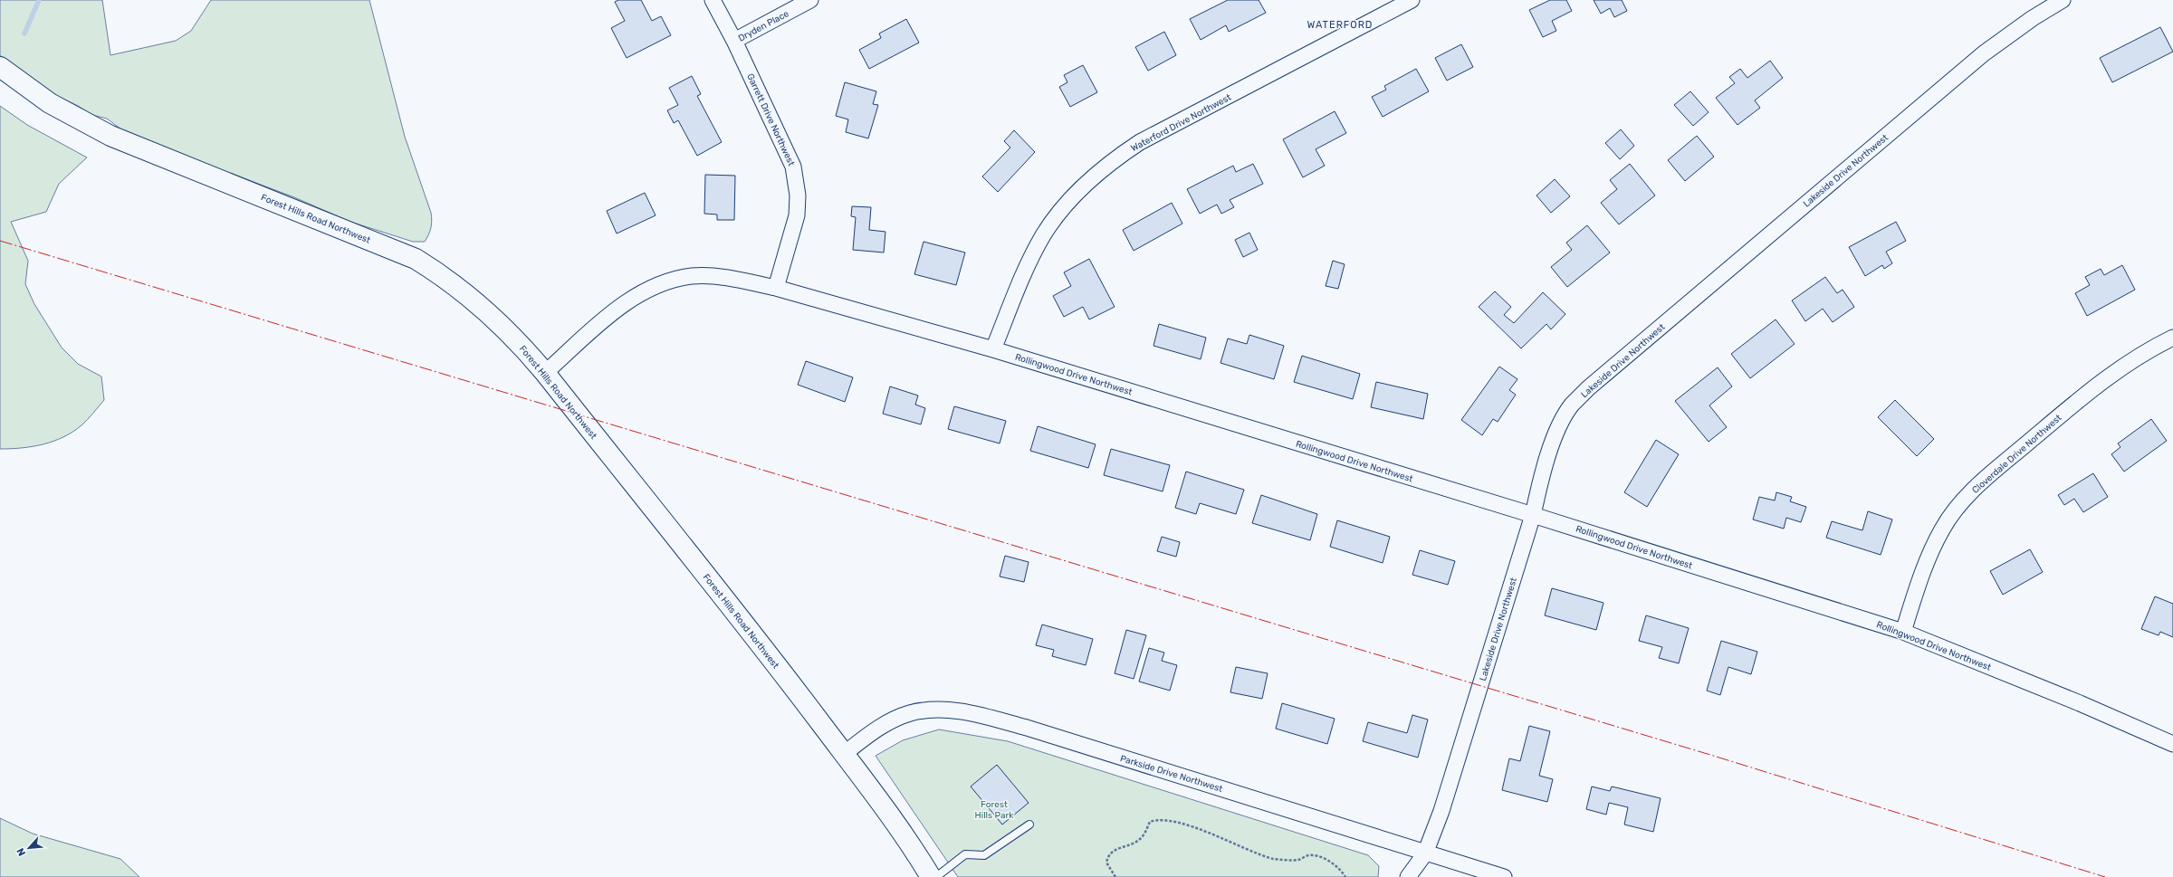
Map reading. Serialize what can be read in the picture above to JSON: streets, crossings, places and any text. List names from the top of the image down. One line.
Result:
{"streets":{"main road":["Forest Hills Road Northwest"],"street":["Dryden Place","Garrett Drive Northwest","Waterford Drive Northwest","Lakeside Drive Northwest","Rollingwood Drive Northwest","Cloverdale Drive Northwest","Parkside Drive Northwest"]},"crossings":[["Dryden Place","Garrett Drive Northwest"],["Garrett Drive Northwest","Rollingwood Drive Northwest"],["Waterford Drive Northwest","Rollingwood Drive Northwest"],["Lakeside Drive Northwest","Rollingwood Drive Northwest"],["Lakeside Drive Northwest","Parkside Drive Northwest"],["Forest Hills Road Northwest","Rollingwood Drive Northwest"],["Forest Hills Road Northwest","Parkside Drive Northwest"],["Rollingwood Drive Northwest","Cloverdale Drive Northwest"]],"districts":["WATERFORD"],"parks":["Forest Hills Park"],"north":"bottom left"}
